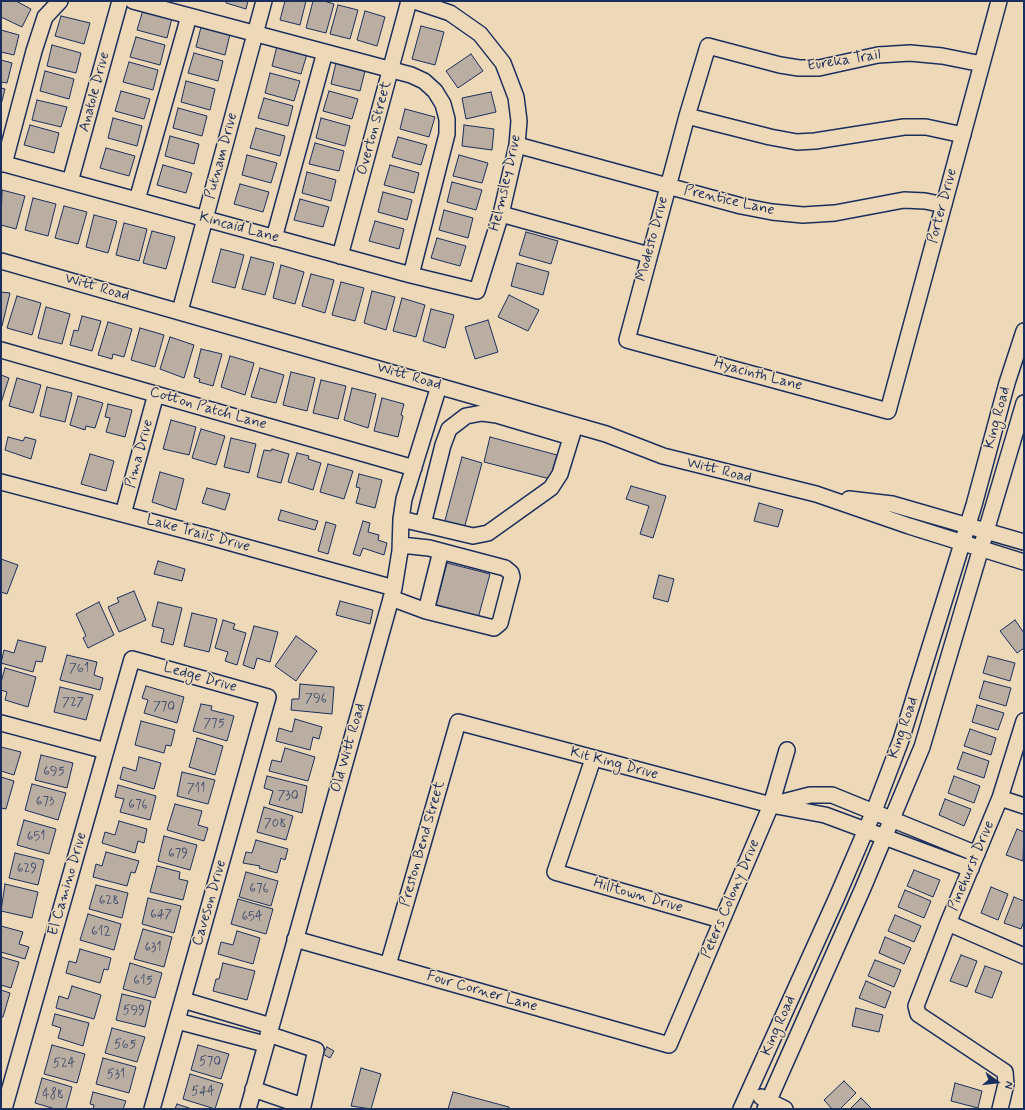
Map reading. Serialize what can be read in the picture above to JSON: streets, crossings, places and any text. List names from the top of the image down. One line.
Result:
{"streets":{"street":["Eureka Trail","Anatole Drive","Overton Street","Putnam Drive","Helmsley Drive","Prentice Lane","Porter Drive","Kincaid Lane","Modesto Drive","Witt Road","Hyacinth Lane","Cotton Patch Lane","King Road","Pima Drive","Lake Trails Drive","Ledge Drive","Old Witt Road","Kit King Drive","Preston Bend Street","Pinehurst Drive","El Camino Drive","Hilltown Drive","Peters Colony Drive","Caveson Drive","Four Corner Lane"]},"crossings":[["Eureka Trail","Porter Drive"],["Eureka Trail","Modesto Drive"],["Anatole Drive","Kincaid Lane"],["Overton Street","Kincaid Lane"],["Putnam Drive","Kincaid Lane"],["Putnam Drive","Witt Road"],["Helmsley Drive","Prentice Lane"],["Helmsley Drive","Kincaid Lane"],["Prentice Lane","Porter Drive"],["Prentice Lane","Modesto Drive"],["Porter Drive","Hyacinth Lane"],["Modesto Drive","Hyacinth Lane"],["Witt Road","King Road"],["Witt Road","Old Witt Road"],["Cotton Patch Lane","Pima Drive"],["Cotton Patch Lane","Old Witt Road"],["King Road","Kit King Drive"],["Pima Drive","Lake Trails Drive"],["Lake Trails Drive","Old Witt Road"],["Ledge Drive","El Camino Drive"],["Ledge Drive","Caveson Drive"],["Old Witt Road","Four Corner Lane"],["Kit King Drive","Preston Bend Street"],["Kit King Drive","Pinehurst Drive"],["Kit King Drive","Hilltown Drive"],["Kit King Drive","Peters Colony Drive"],["Preston Bend Street","Four Corner Lane"],["Hilltown Drive","Peters Colony Drive"],["Peters Colony Drive","Four Corner Lane"]],"house_numbers":["761","796","727","770","775","695","711","730","673","676","708","651","679","629","676","628","647","654","612","631","615","599","565","570","524","531","544","488"],"north":"right"}
